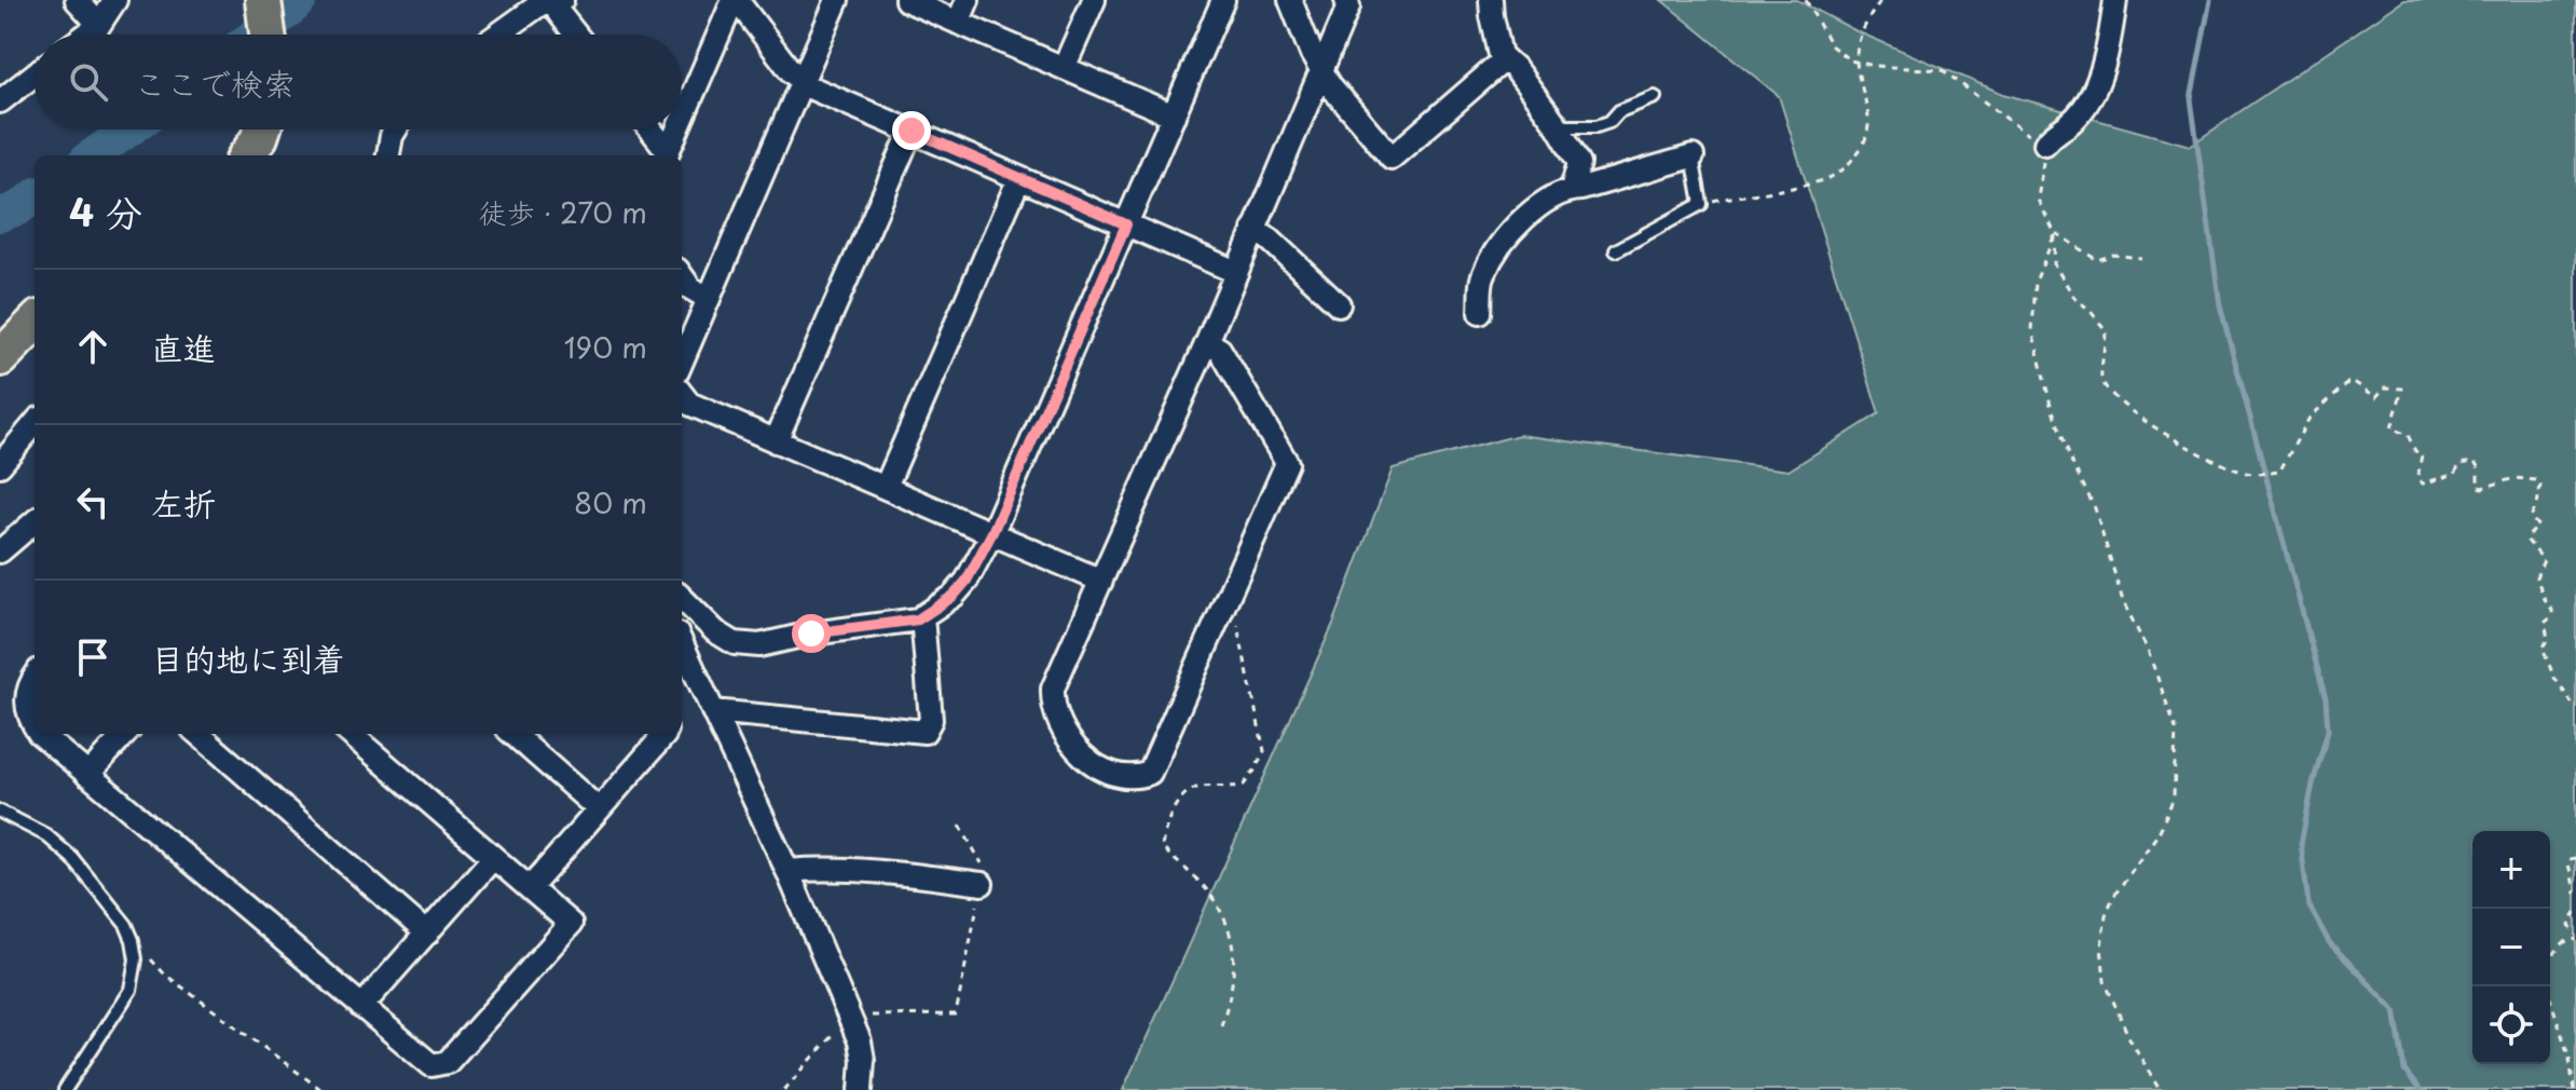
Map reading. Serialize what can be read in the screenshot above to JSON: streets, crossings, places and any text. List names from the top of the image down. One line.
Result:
{"page":{"search":"ここで検索","heading":["4 分","徒歩 · 270 m"],"list":[["直進","190 m"],["左折","80 m"],"目的地に到着"],"map_buttons":["+","−"]}}
